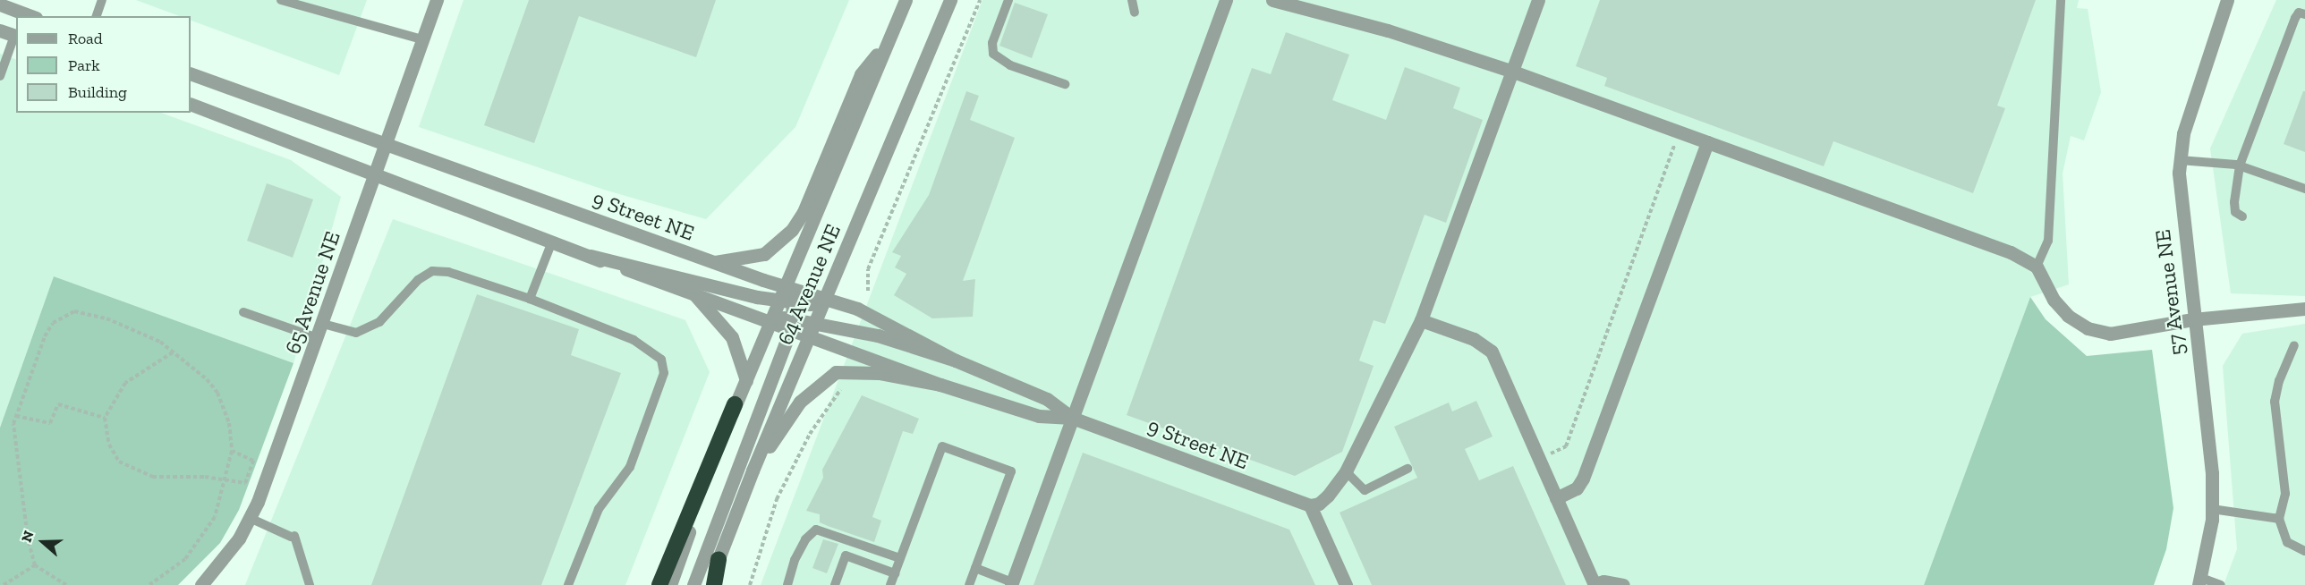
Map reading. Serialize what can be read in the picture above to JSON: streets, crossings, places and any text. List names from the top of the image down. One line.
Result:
{"streets":{"street":["9 Street NE","64 Avenue NE","65 Avenue NE","57 Avenue NE"]},"crossings":[["9 Street NE","64 Avenue NE"],["9 Street NE","65 Avenue NE"]],"legend":["Road","Park","Building"],"north":"left"}
